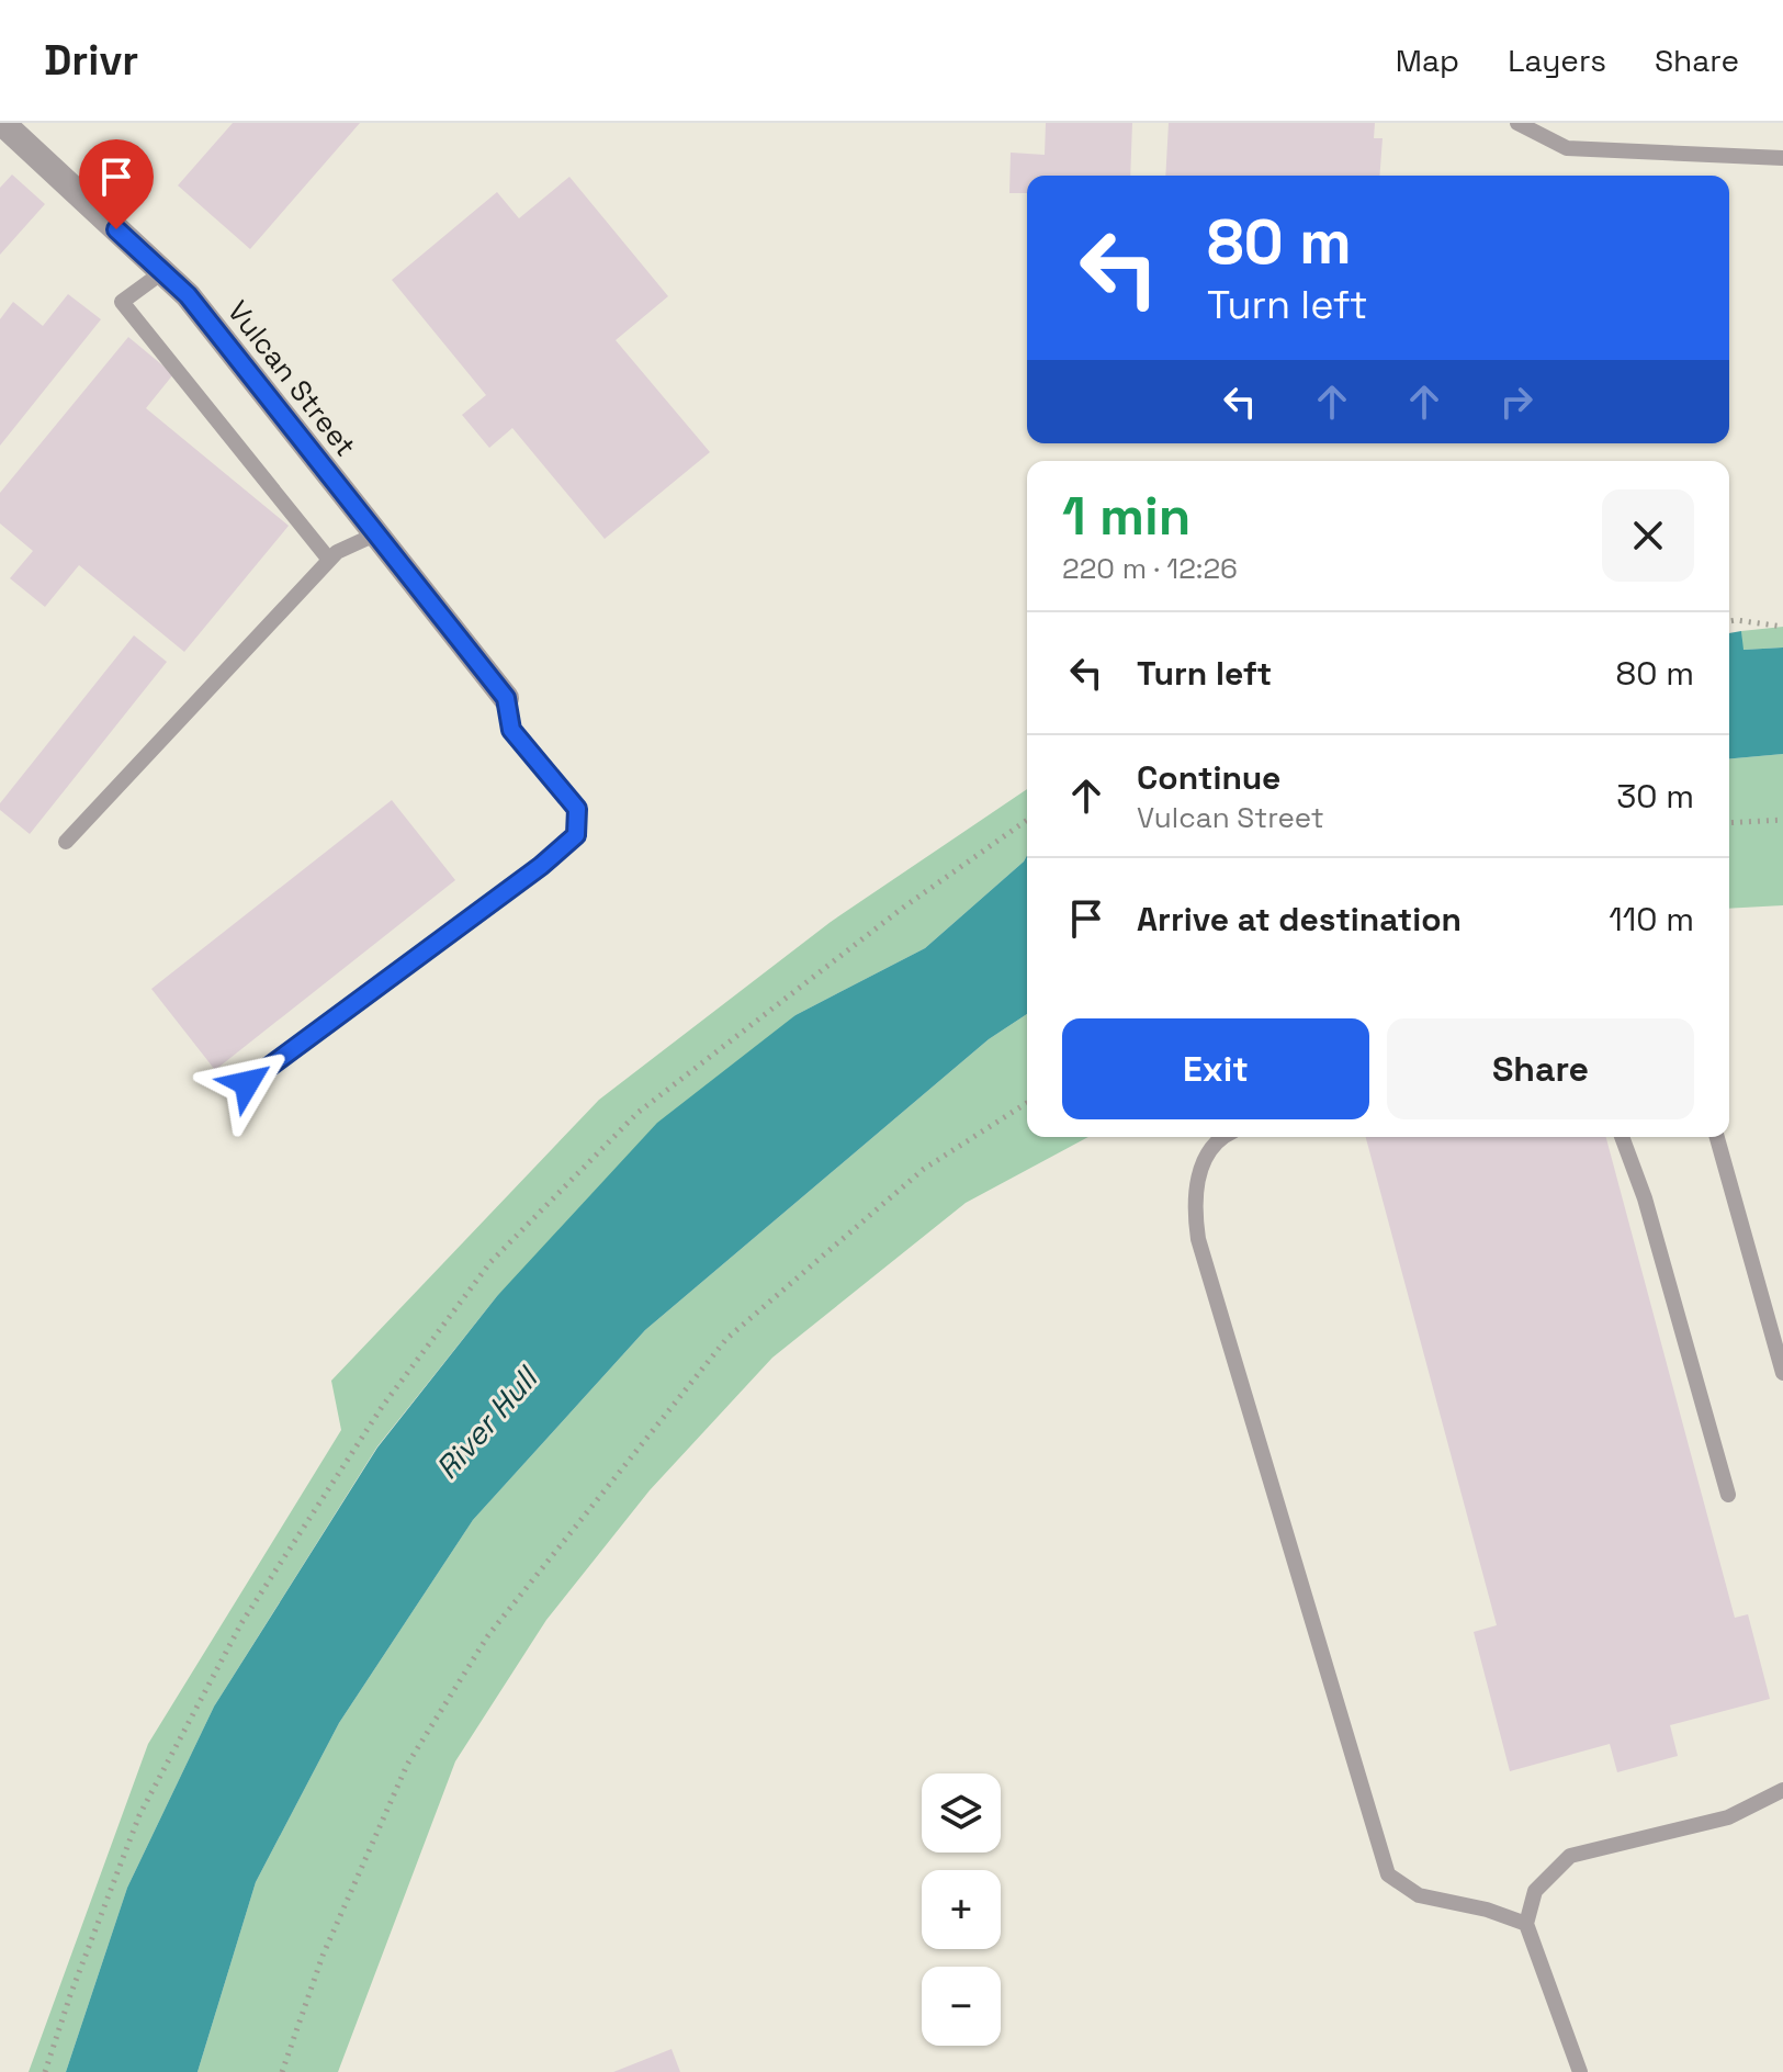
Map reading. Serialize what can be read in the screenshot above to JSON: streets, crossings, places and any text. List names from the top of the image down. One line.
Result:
{"streets":{"street":["Vulcan Street"]},"water":["River Hull"],"page":{"header":"Drivr","nav":["Map","Layers","Share"],"turn":["80 m","Turn left"],"heading":["1 min","220 m · 12:26"],"list":[{"name":"Turn left","value":"80 m"},{"name":"Continue","note":"Vulcan Street","value":"30 m"},{"name":"Arrive at destination","value":"110 m"}],"buttons":["Exit","Share"],"map_buttons":["+","−"]}}
